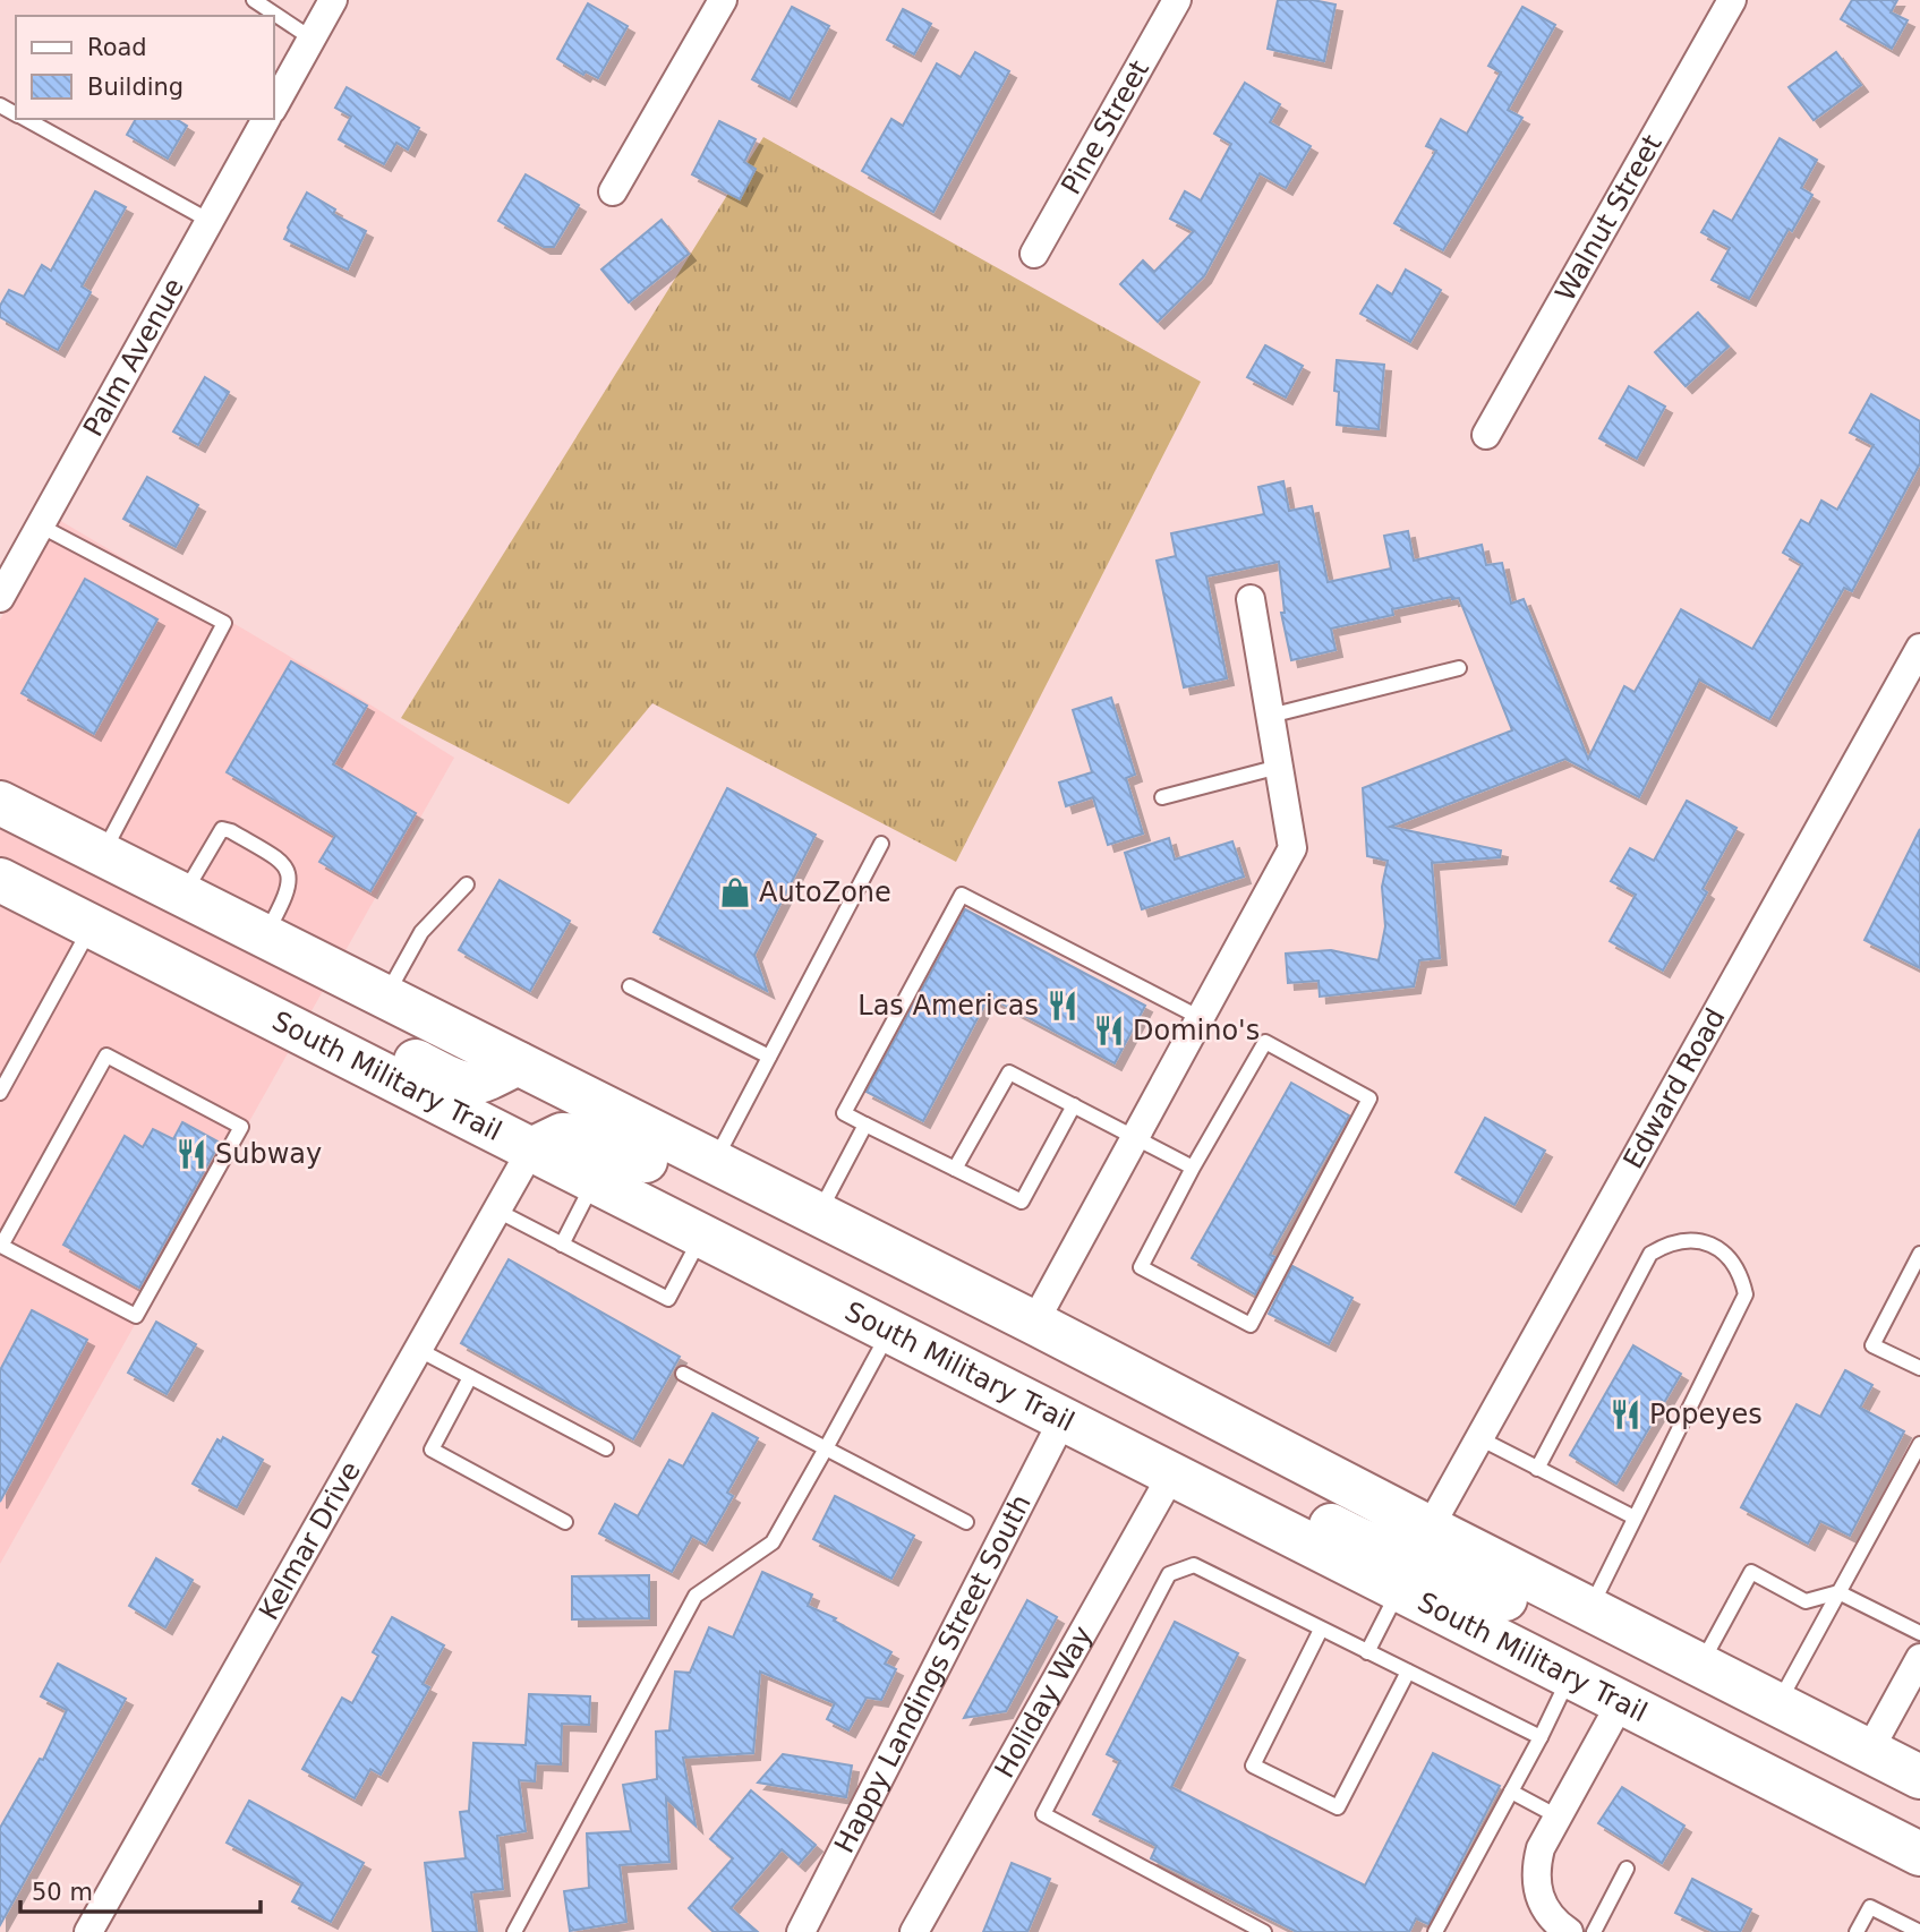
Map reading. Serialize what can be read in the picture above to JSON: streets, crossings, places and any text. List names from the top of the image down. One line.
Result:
{"streets":{"main road":["South Military Trail"],"street":["Pine Street","Walnut Street","Palm Avenue","Edward Road","Kelmar Drive","Happy Landings Street South","Holiday Way"]},"crossings":[["South Military Trail","Kelmar Drive"],["South Military Trail","Happy Landings Street South"],["South Military Trail","Holiday Way"]],"places":{"shop":["AutoZone"],"restaurant":["Las Americas","Domino's","Subway","Popeyes"]},"legend":["Road","Building"],"scale_bar":"50 m"}
